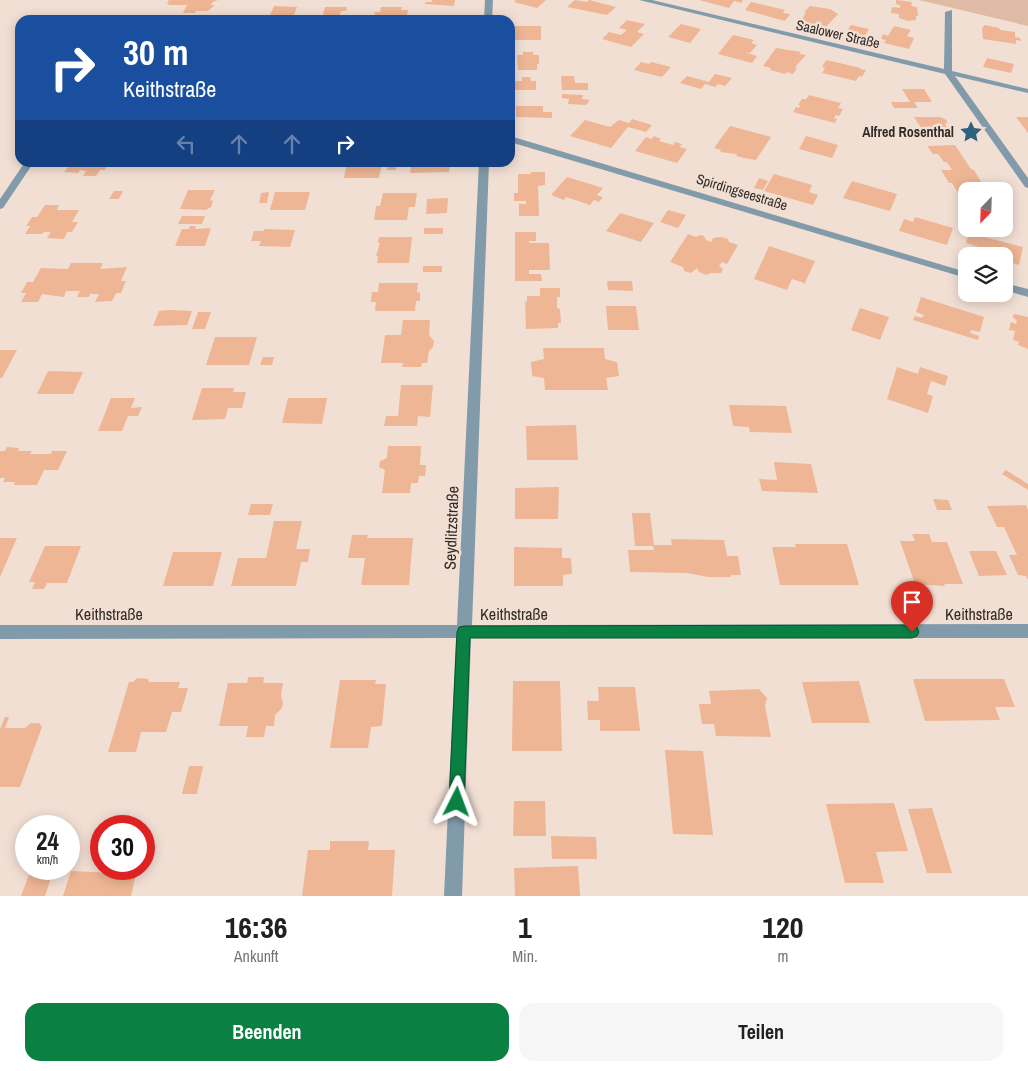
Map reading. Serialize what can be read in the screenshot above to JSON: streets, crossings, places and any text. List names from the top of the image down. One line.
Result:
{"streets":{"street":["Saalower Straße","Spirdingseestraße","Seydlitzstraße","Keithstraße"]},"crossings":[["Seydlitzstraße","Keithstraße"]],"places":{"place":["Alfred Rosenthal"]},"north":"bottom left","page":{"turn":["30 m","Keithstraße"],"speed":"24 km/h","limit":"30","eta":["16:36","Ankunft","1","Min.","120","m"],"buttons":["Beenden","Teilen"]}}
